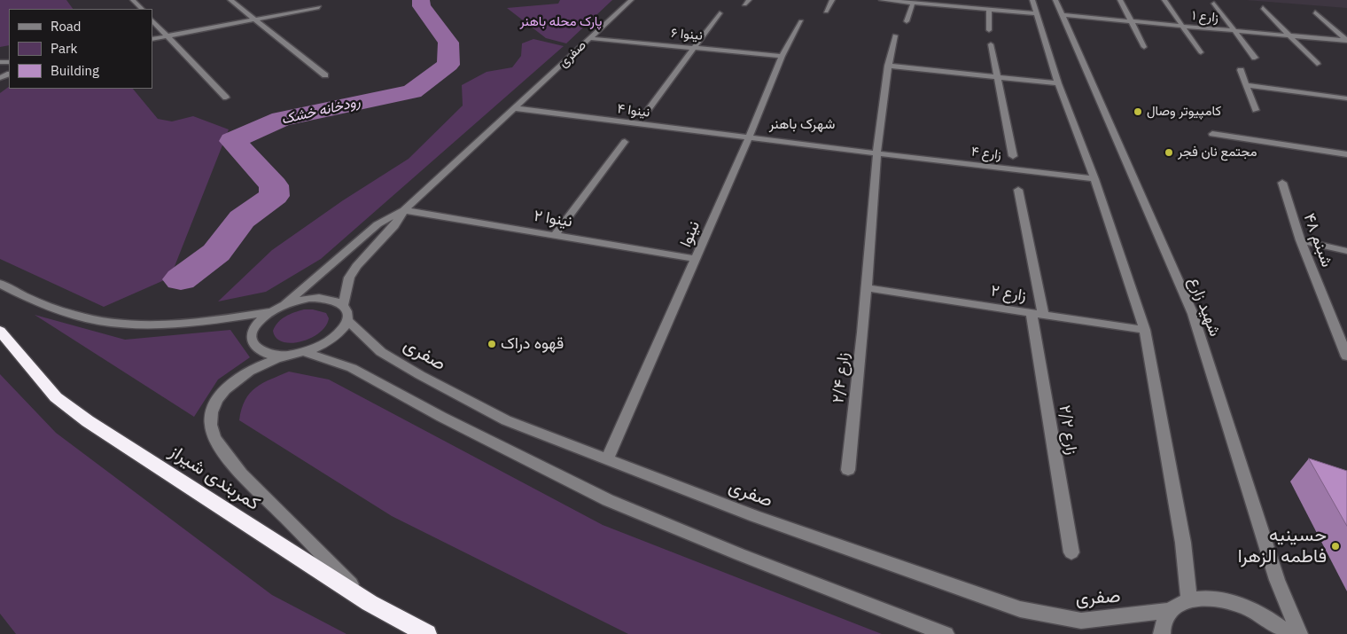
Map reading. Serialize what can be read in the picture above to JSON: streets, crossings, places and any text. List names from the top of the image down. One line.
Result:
{"streets":{"highway":["کمربندی شیراز"],"street":["۱ زارع","۶ نینوا","صفری","۴ نینوا","۴ زارع","۲ نینوا","نینوا","۴۸ شبنم","۲ زارع","شهید زارع","۲/۴ زارع","۲/۲ زارع"]},"crossings":[["۱ زارع","شهید زارع"],["۶ نینوا","صفری"],["۶ نینوا","نینوا"],["صفری","۴ نینوا"],["صفری","۲ نینوا"],["صفری","نینوا"],["۴ نینوا","۴ زارع"],["۴ نینوا","نینوا"],["۴ نینوا","۲/۴ زارع"],["۴ زارع","۲/۴ زارع"],["۲ نینوا","نینوا"],["۲ زارع","۲/۴ زارع"],["۲ زارع","۲/۲ زارع"]],"districts":["شهرک باهنر"],"water":["رودخانه خشک"],"parks":["پارک محله باهنر"],"places":["کامپیوتر وصال","مجتمع نان فجر","قهوه دراک","حسینیه فاطمه الزهرا"],"legend":["Road","Park","Building"]}
